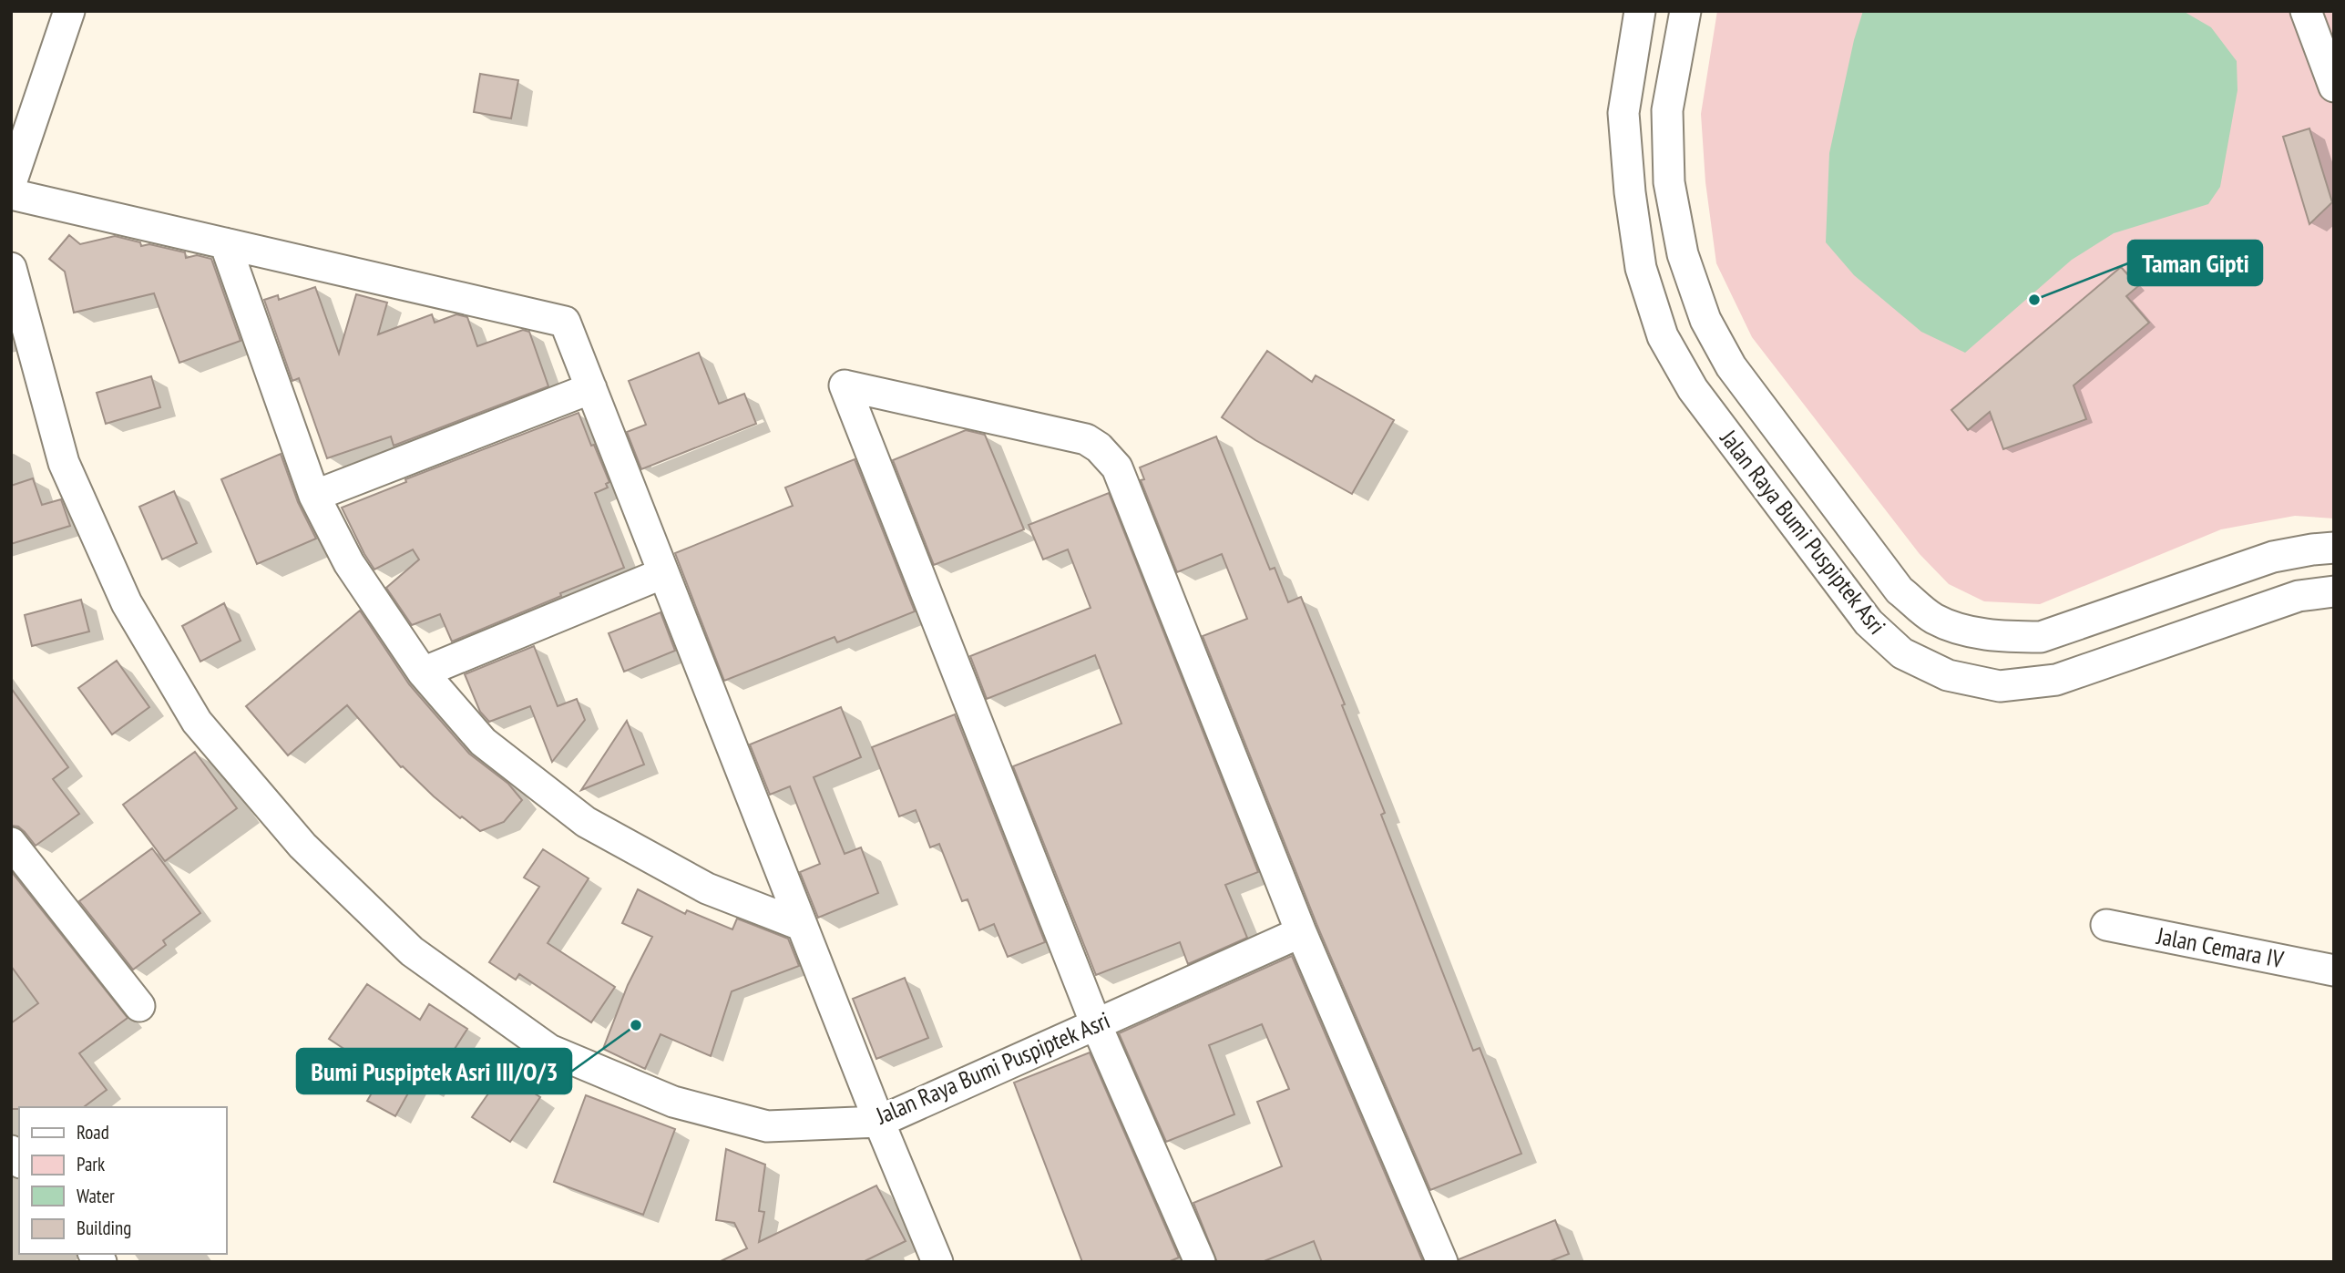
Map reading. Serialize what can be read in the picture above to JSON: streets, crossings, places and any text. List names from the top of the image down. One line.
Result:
{"streets":{"street":["Jalan Raya Bumi Puspiptek Asri","Jalan Cemara IV"]},"places":["Taman Gipti","Bumi Puspiptek Asri III/O/3"],"legend":["Road","Park","Water","Building"]}
